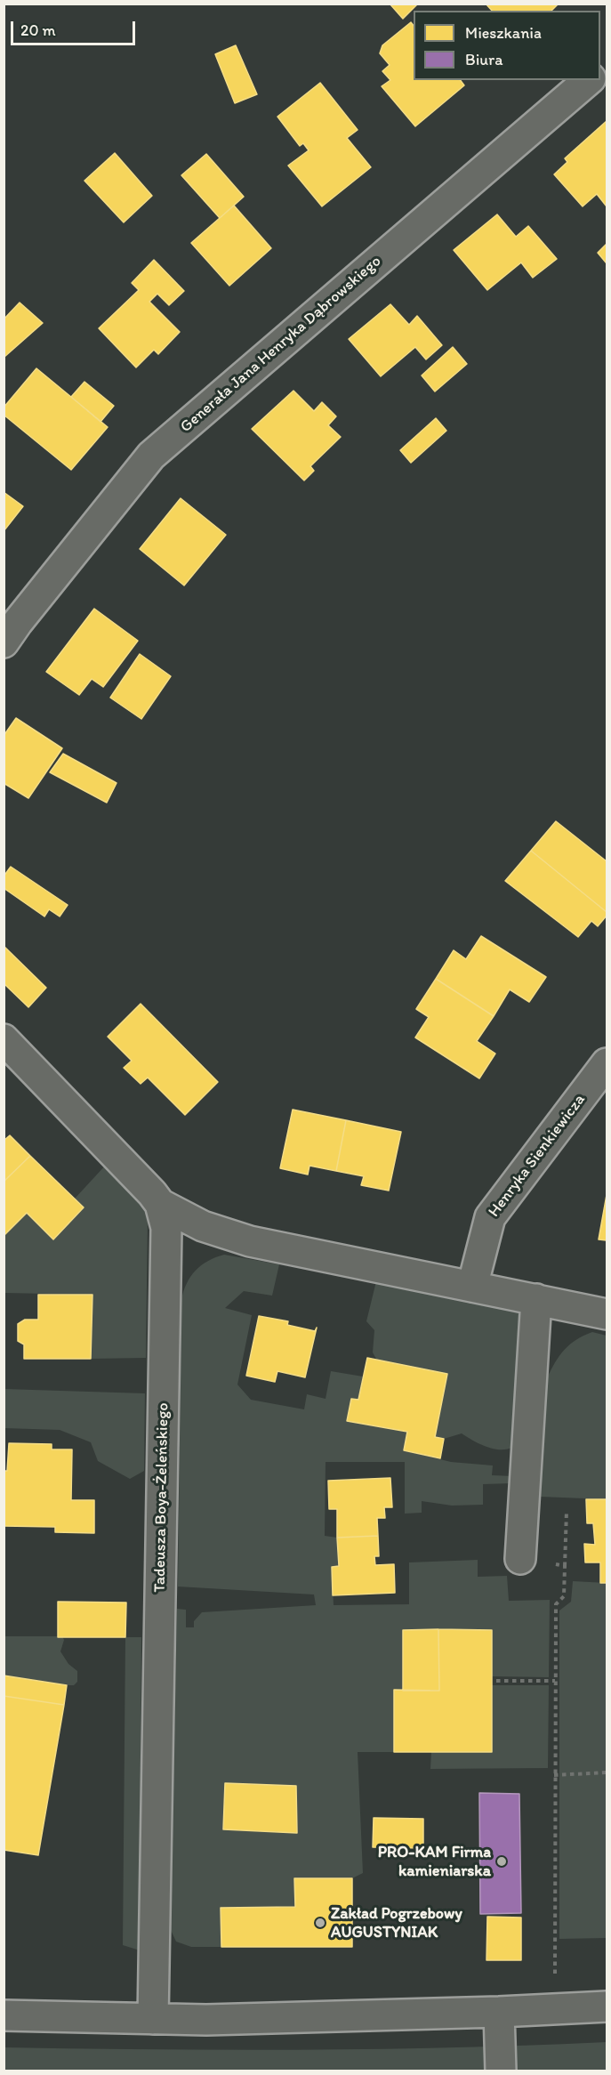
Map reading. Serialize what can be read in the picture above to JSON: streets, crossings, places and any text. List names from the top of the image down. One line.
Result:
{"streets":{"street":["Generała Jana Henryka Dąbrowskiego","Henryka Sienkiewicza","Tadeusza Boya-Żeleńskiego"]},"places":["PRO-KAM Firma kamieniarska","Zakład Pogrzebowy AUGUSTYNIAK"],"legend":["Mieszkania","Biura"],"scale_bar":"20 m"}
